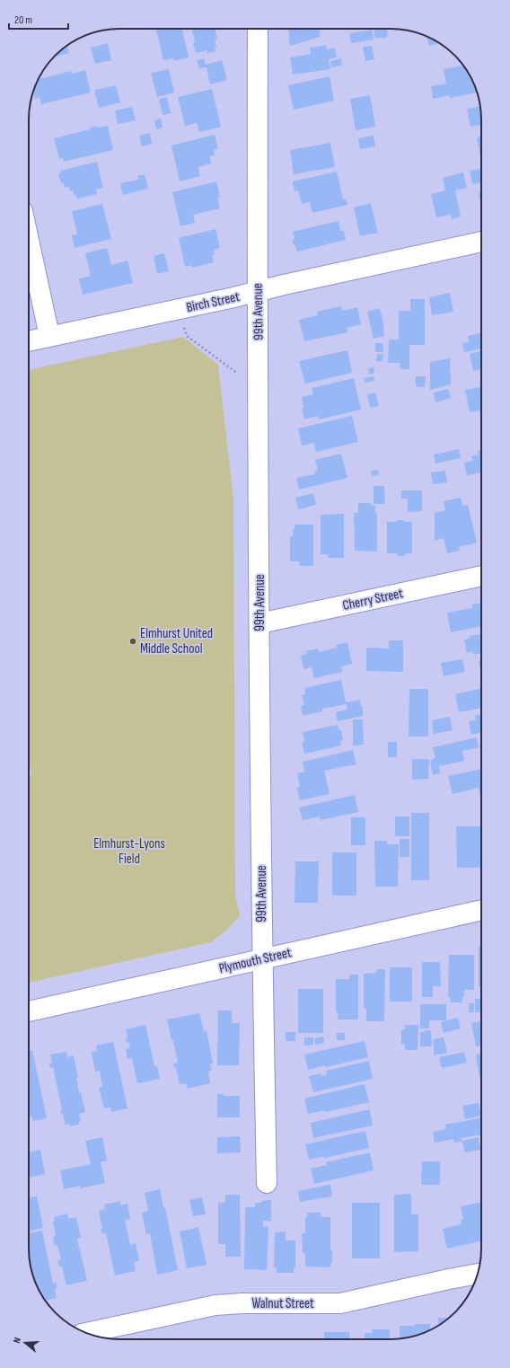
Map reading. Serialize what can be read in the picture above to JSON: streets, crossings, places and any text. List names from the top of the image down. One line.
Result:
{"streets":{"street":["Birch Street","99th Avenue","Cherry Street","Plymouth Street","Walnut Street"]},"crossings":[["Birch Street","99th Avenue"],["99th Avenue","Cherry Street"],["99th Avenue","Plymouth Street"]],"parks":["Elmhurst-Lyons Field"],"places":["Elmhurst United Middle School"],"scale_bar":"20 m","north":"left"}
